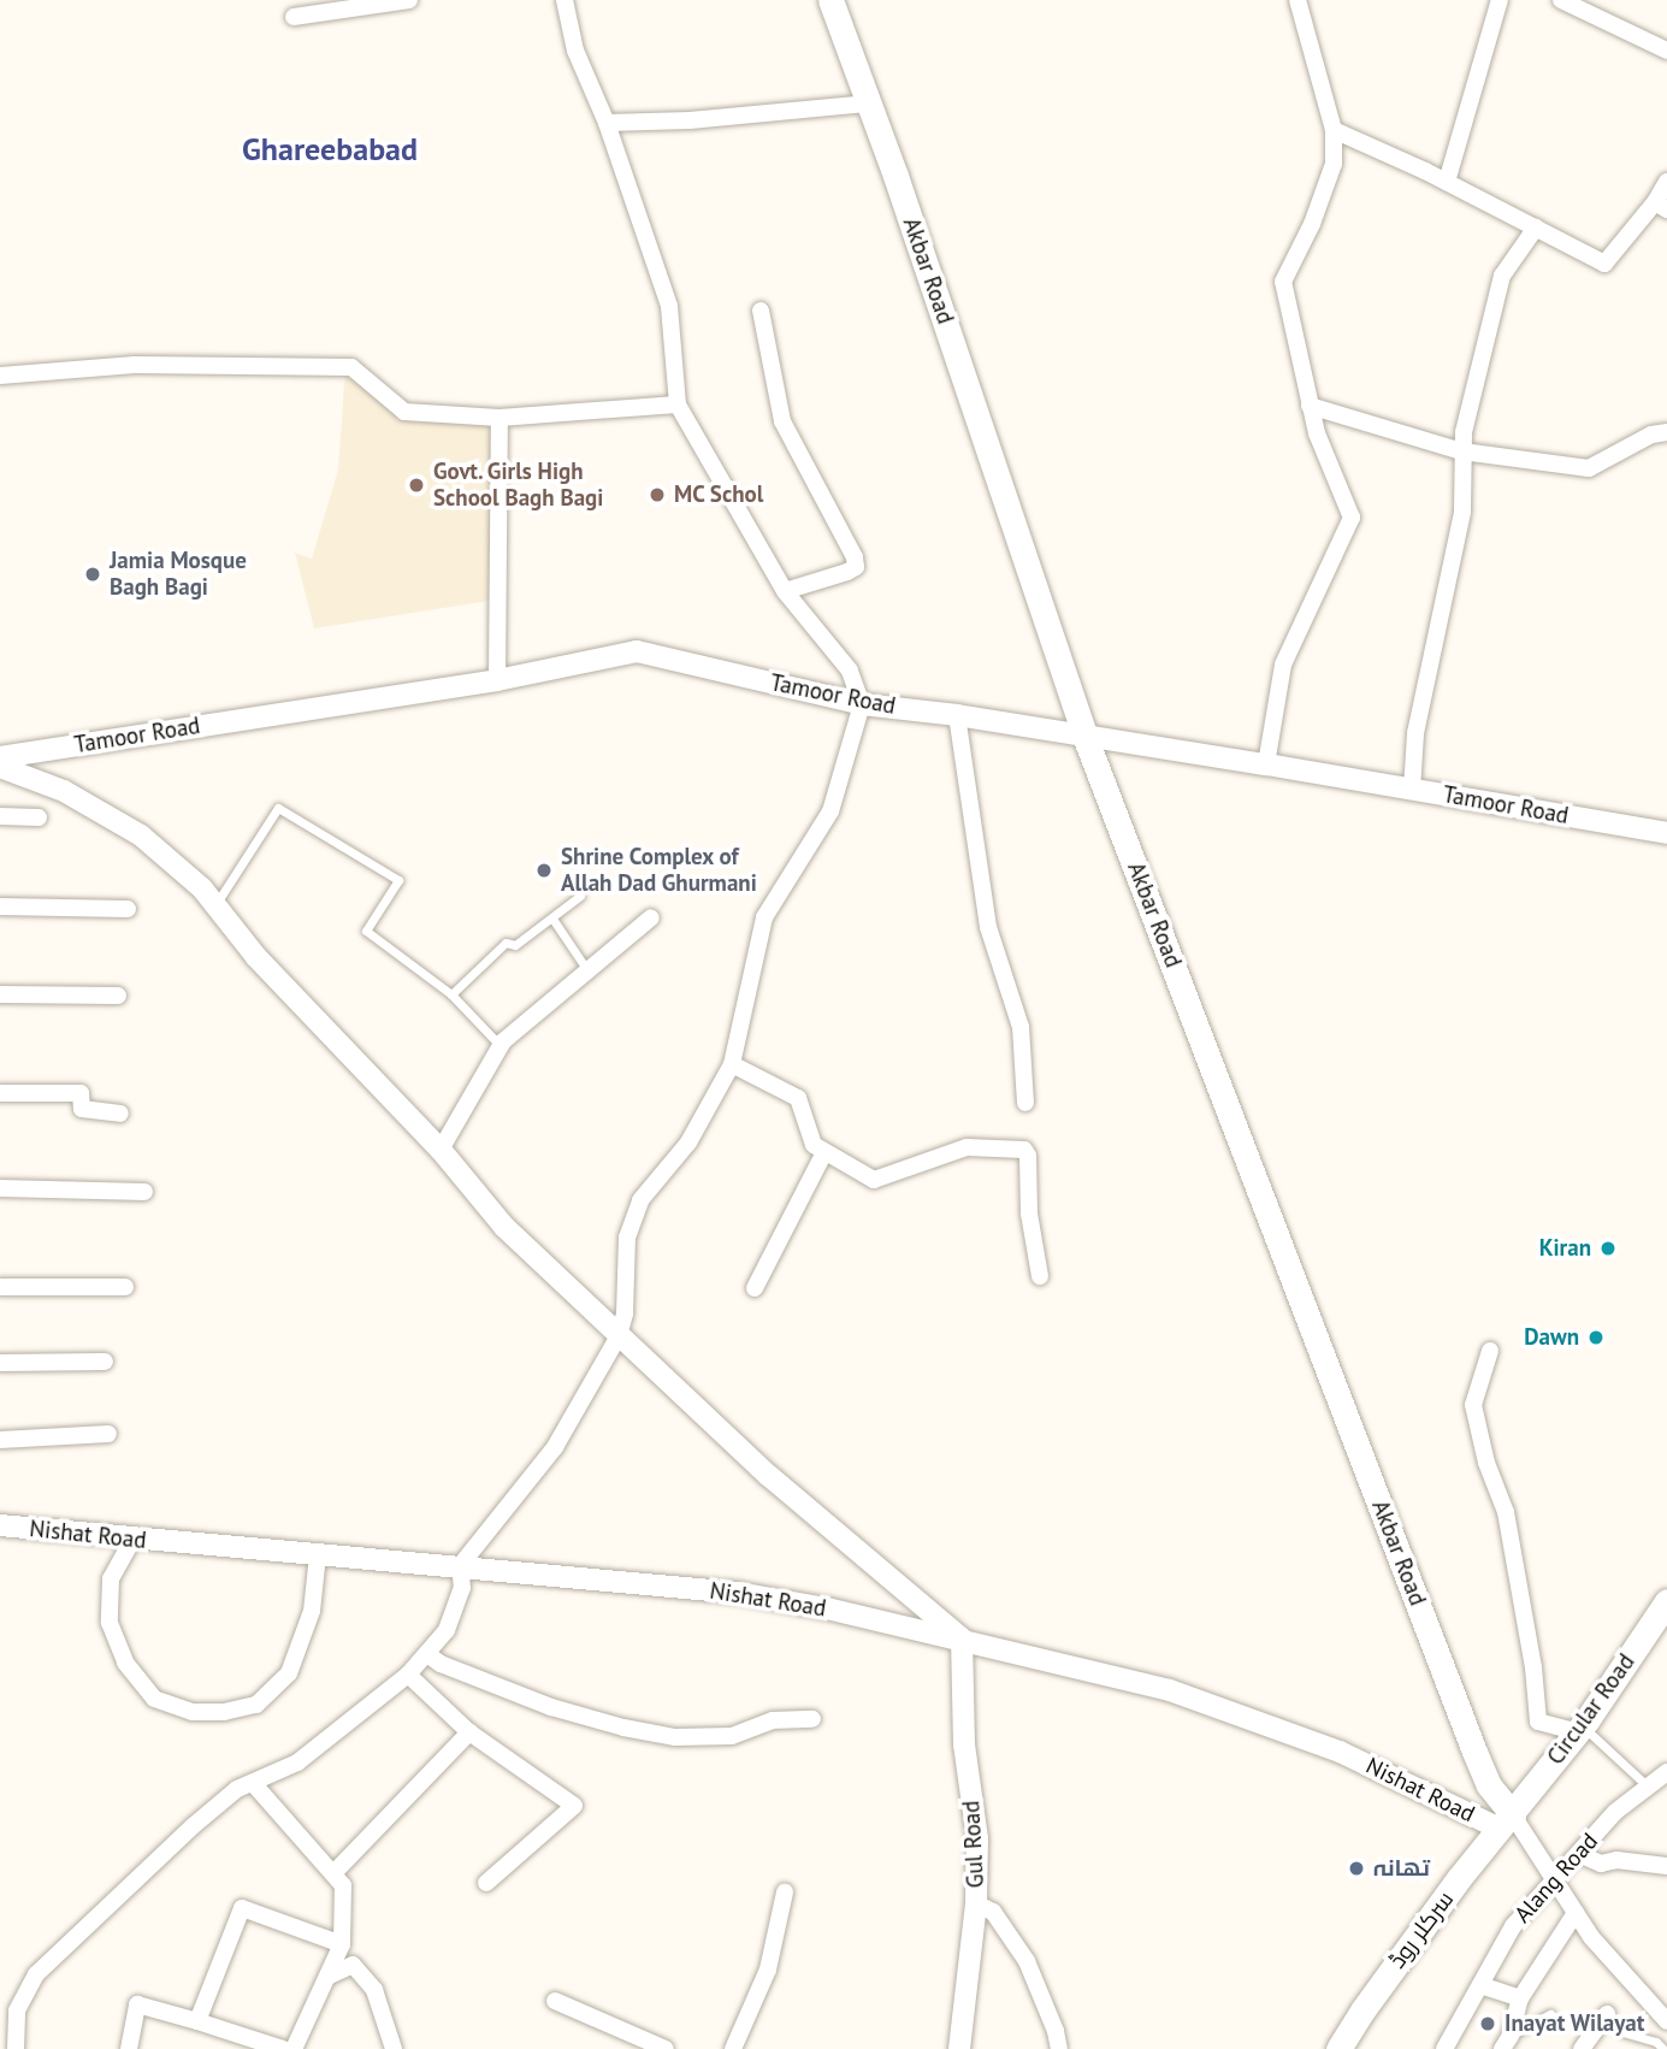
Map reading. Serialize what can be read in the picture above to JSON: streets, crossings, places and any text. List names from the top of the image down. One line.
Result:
{"streets":{"main road":["Akbar Road","Circular Road","سرکلر روڈ"],"street":["Tamoor Road","Nishat Road","Gul Road","Alang Road"]},"crossings":[["Akbar Road","Tamoor Road"],["Akbar Road","Nishat Road"],["Akbar Road","Circular Road"],["Akbar Road","سرکلر روڈ"],["Nishat Road","Circular Road"],["Nishat Road","Gul Road"],["Nishat Road","سرکلر روڈ"],["Circular Road","سرکلر روڈ"]],"districts":["Ghareebabad"],"places":["Govt. Girls High School Bagh Bagi","MC Schol","Jamia Mosque Bagh Bagi","Shrine Complex of Allah Dad Ghurmani","Kiran","Dawn","تھانہ","Inayat Wilayat"]}
